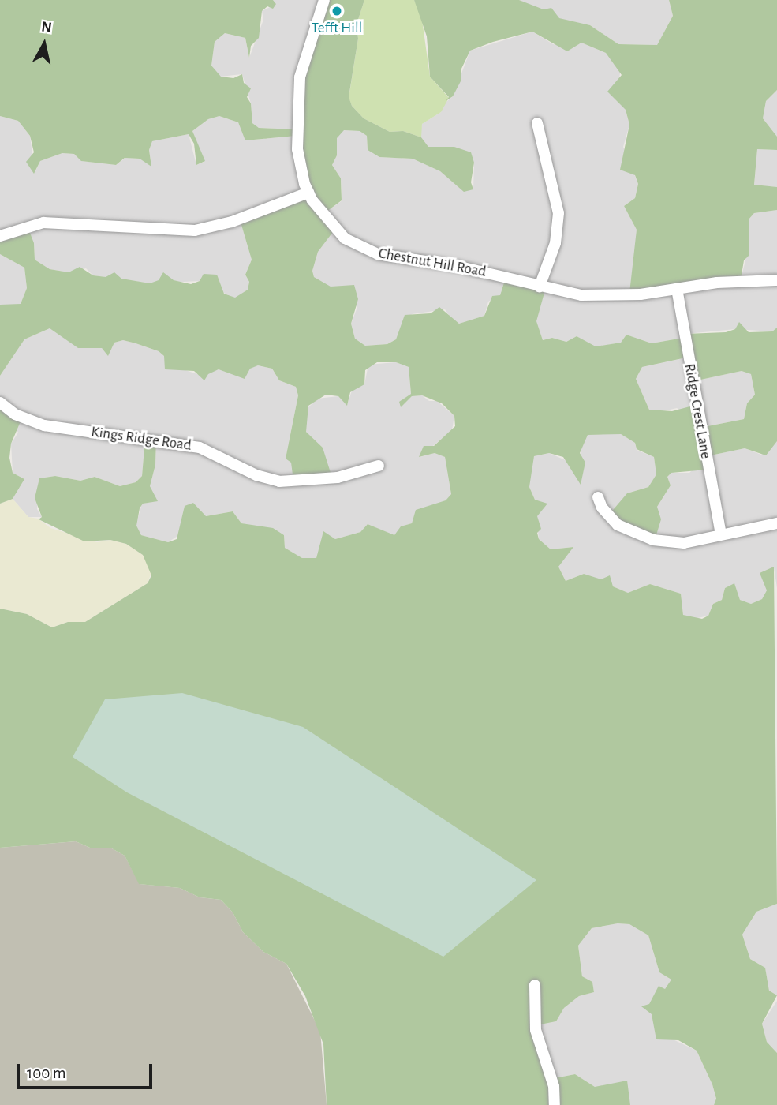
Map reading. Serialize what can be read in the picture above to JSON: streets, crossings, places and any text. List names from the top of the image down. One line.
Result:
{"streets":{"street":["Chestnut Hill Road","Ridge Crest Lane","Kings Ridge Road"]},"crossings":[["Chestnut Hill Road","Ridge Crest Lane"]],"places":["Tefft Hill"],"scale_bar":"100 m","north":"top"}
